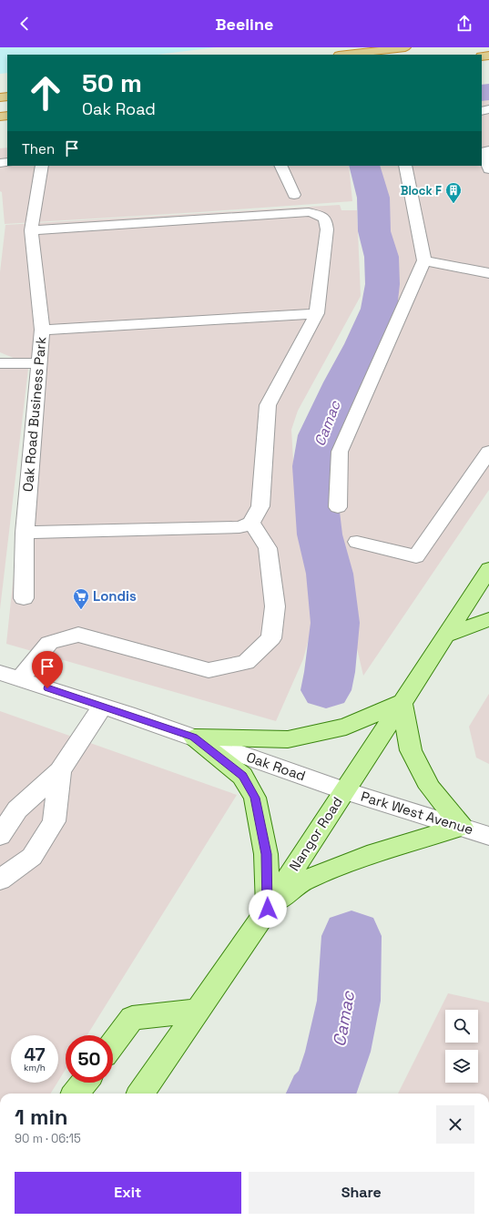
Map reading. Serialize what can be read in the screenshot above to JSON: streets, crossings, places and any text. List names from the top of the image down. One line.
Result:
{"streets":{"main road":["Nangor Road"],"street":["Oak Road Business Park","Oak Road","Park West Avenue"]},"crossings":[["Oak Road","Park West Avenue"],["Oak Road","Nangor Road"],["Park West Avenue","Nangor Road"]],"water":["Camac"],"places":{"building":["Block F"],"supermarket":["Londis"]},"page":{"header":"Beeline","turn":["50 m","Oak Road"],"then":"Then","speed":"47 km/h","limit":"50","heading":["1 min","90 m · 06:15"],"buttons":["Exit","Share"]}}
